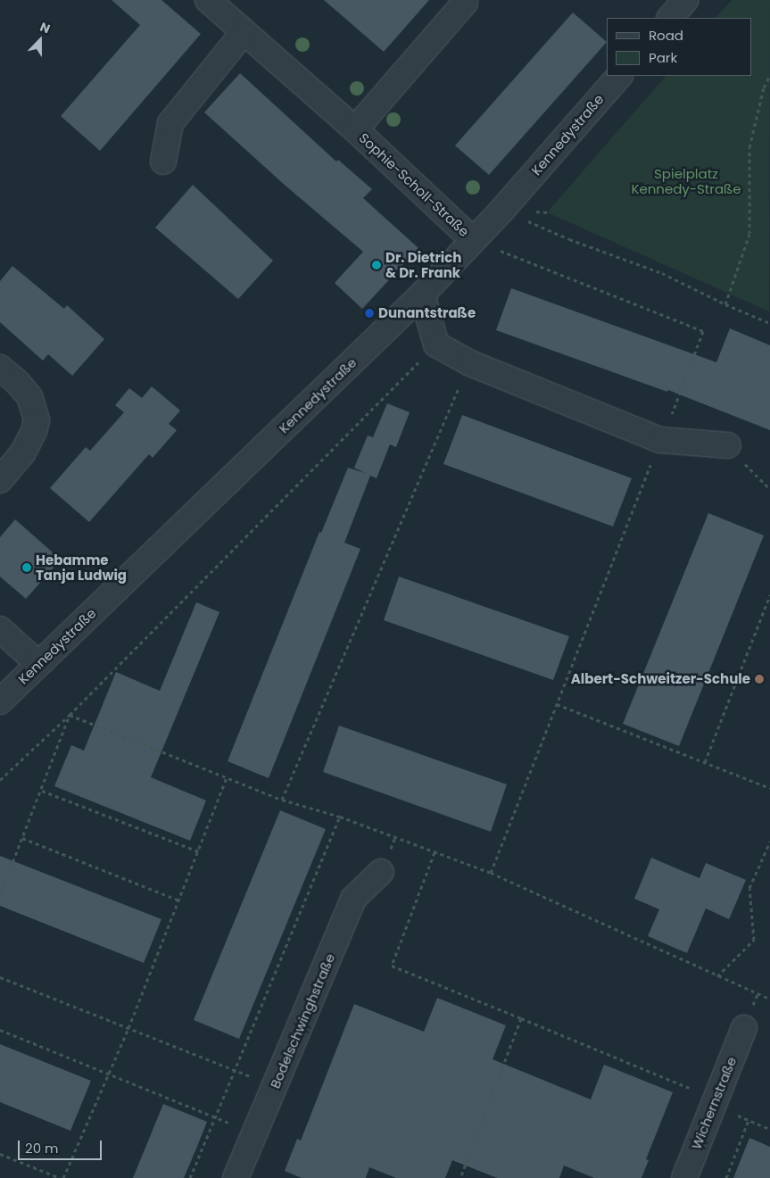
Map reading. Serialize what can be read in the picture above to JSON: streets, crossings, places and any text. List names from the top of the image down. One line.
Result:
{"streets":{"street":["Kennedystraße","Sophie-Scholl-Straße","Bodelschwinghstraße","Wichernstraße"]},"crossings":[["Kennedystraße","Sophie-Scholl-Straße"]],"parks":["Spielplatz Kennedy-Straße"],"places":["Dr. Dietrich & Dr. Frank","Dunantstraße","Hebamme Tanja Ludwig","Albert-Schweitzer-Schule"],"legend":["Road","Park"],"scale_bar":"20 m","north":"top"}
